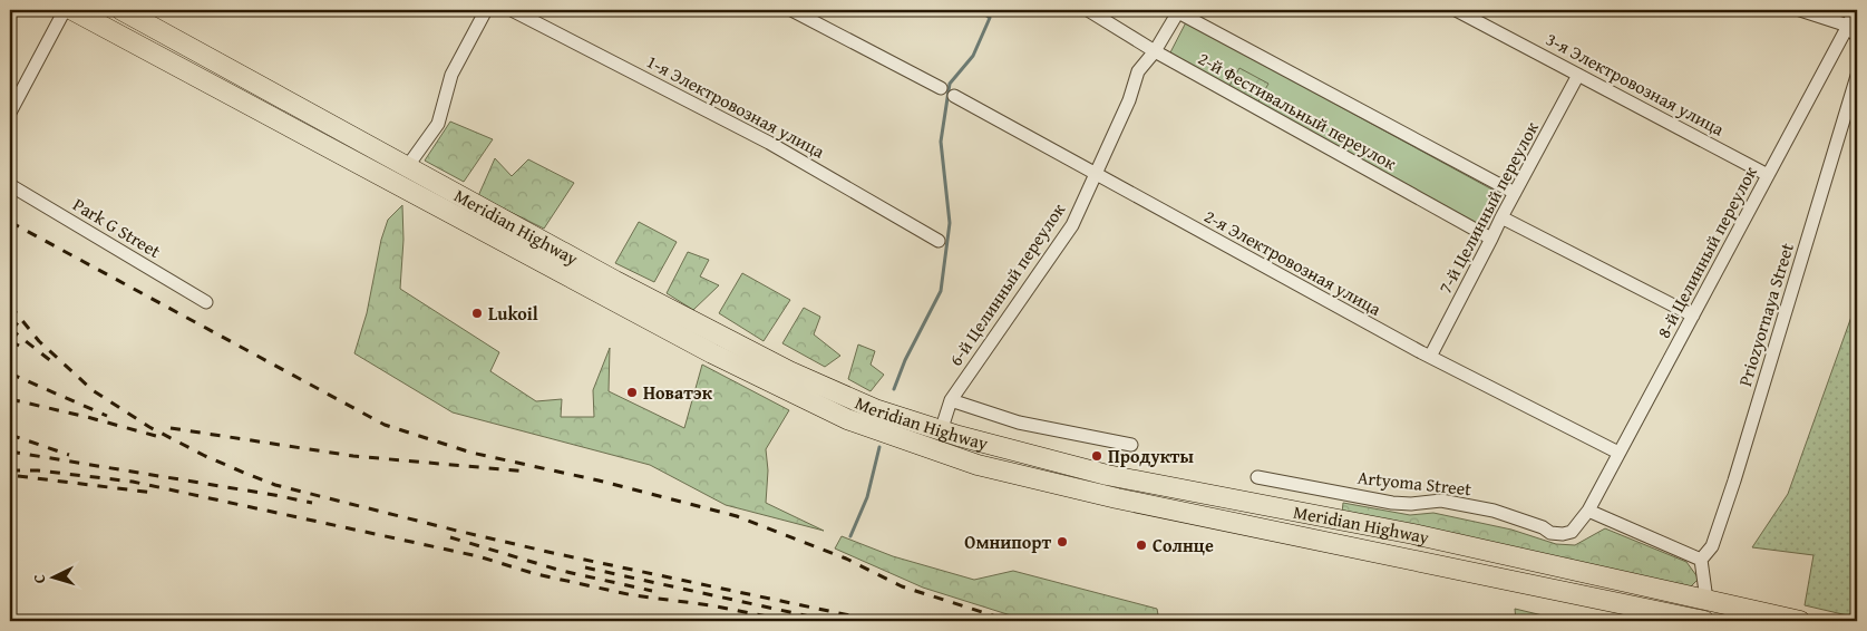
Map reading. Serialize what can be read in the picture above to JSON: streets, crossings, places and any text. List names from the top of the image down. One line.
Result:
{"streets":{"main road":["Meridian Highway"],"street":["3-я Электровозная улица","1-я Электровозная улица","2-й Фестивальный переулок","7-й Целинный переулок","Park G Street","8-й Целинный переулок","2-я Электровозная улица","6-й Целинный переулок","Priozyornaya Street","Artyoma Street"]},"crossings":[["3-я Электровозная улица","7-й Целинный переулок"],["3-я Электровозная улица","8-й Целинный переулок"],["2-й Фестивальный переулок","7-й Целинный переулок"],["2-й Фестивальный переулок","6-й Целинный переулок"],["7-й Целинный переулок","2-я Электровозная улица"],["Meridian Highway","6-й Целинный переулок"],["8-й Целинный переулок","2-я Электровозная улица"],["8-й Целинный переулок","Artyoma Street"],["2-я Электровозная улица","6-й Целинный переулок"]],"places":["Lukoil","Новатэк","Продукты","Омнипорт","Солнце"],"north":"left"}
